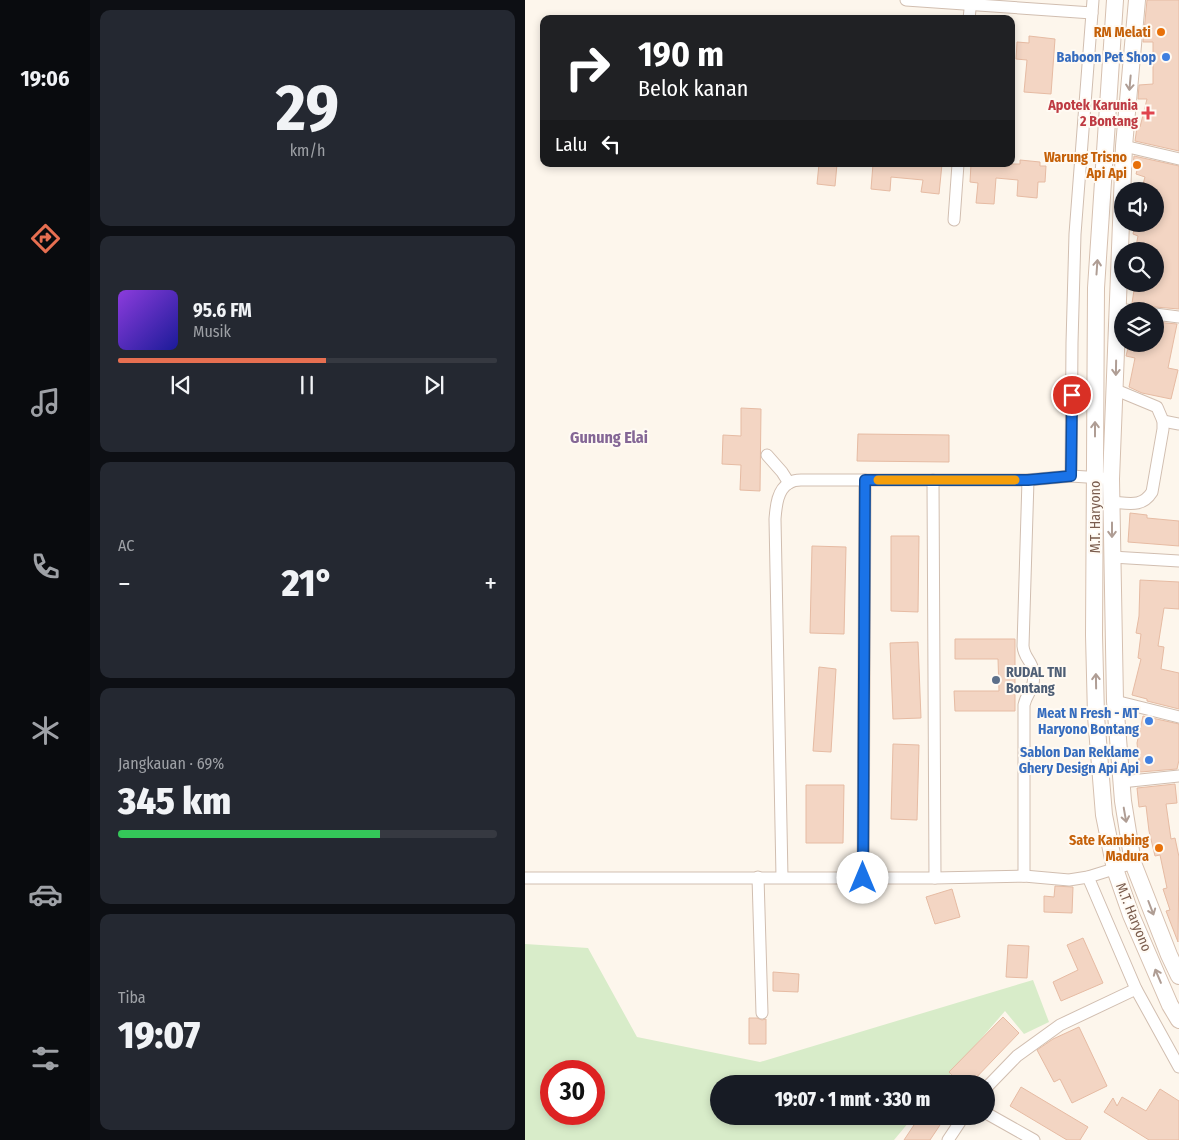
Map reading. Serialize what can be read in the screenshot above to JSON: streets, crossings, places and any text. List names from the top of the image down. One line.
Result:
{"streets":{"main road":["M.T. Haryono"]},"districts":["Gunung Elai"],"places":{"other":["RM Melati","Baboon Pet Shop","Warung Trisno Api Api","RUDAL TNI Bontang","Meat N Fresh - MT Haryono Bontang","Sablon Dan Reklame Ghery Design Api Api","Sate Kambing Madura"],"health":["Apotek Karunia 2 Bontang"]},"page":{"tabs":"19:06","tile":[["29","km/h"],"AC",["Jangkauan · 69%","345 km"],["Tiba","19:07"]],"turn":["190 m","Belok kanan"],"then":"Lalu","song":["95.6 FM","Musik"],"heat":["−","21°","+"],"limit":"30","trip":"19:07 · 1 mnt · 330 m"}}
